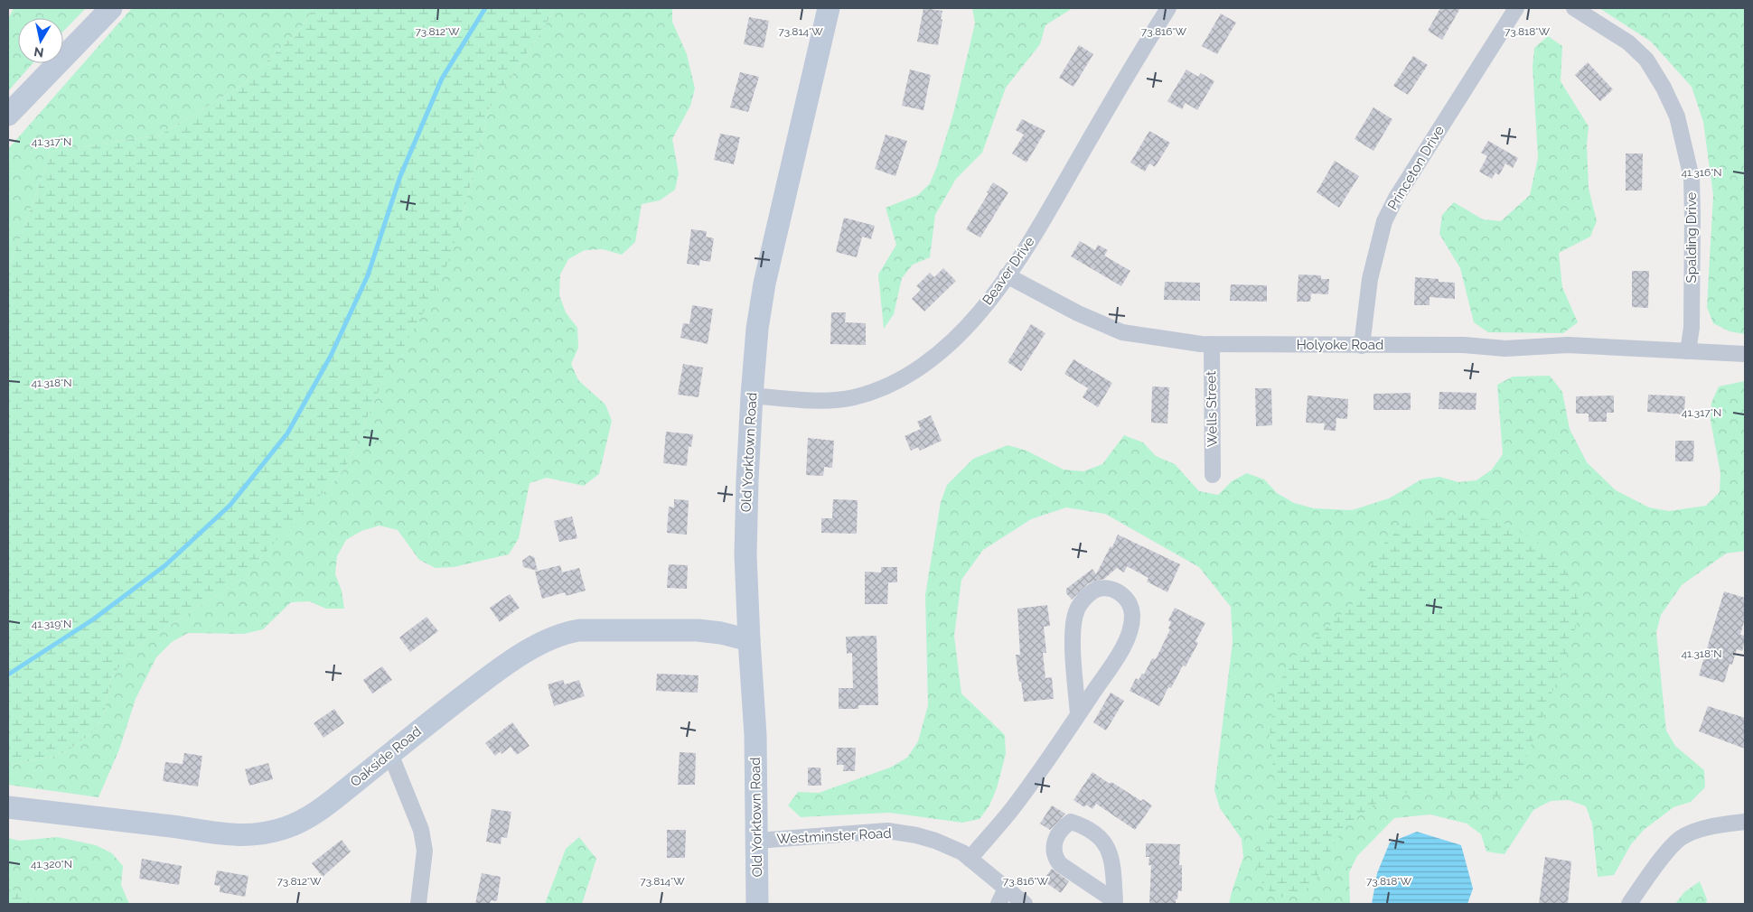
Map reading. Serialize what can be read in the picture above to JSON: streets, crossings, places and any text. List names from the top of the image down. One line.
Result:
{"streets":{"street":["Princeton Drive","Spalding Drive","Beaver Drive","Holyoke Road","Wells Street","Old Yorktown Road","Oakside Road","Westminster Road"]},"crossings":[["Princeton Drive","Holyoke Road"],["Spalding Drive","Holyoke Road"],["Beaver Drive","Holyoke Road"],["Beaver Drive","Old Yorktown Road"],["Holyoke Road","Wells Street"],["Old Yorktown Road","Oakside Road"],["Old Yorktown Road","Westminster Road"]],"north":"bottom","coordinates":["73.812°W","73.814°W","73.816°W","73.818°W","41.317°N","41.316°N","41.318°N","41.319°N","41.320°N"]}
